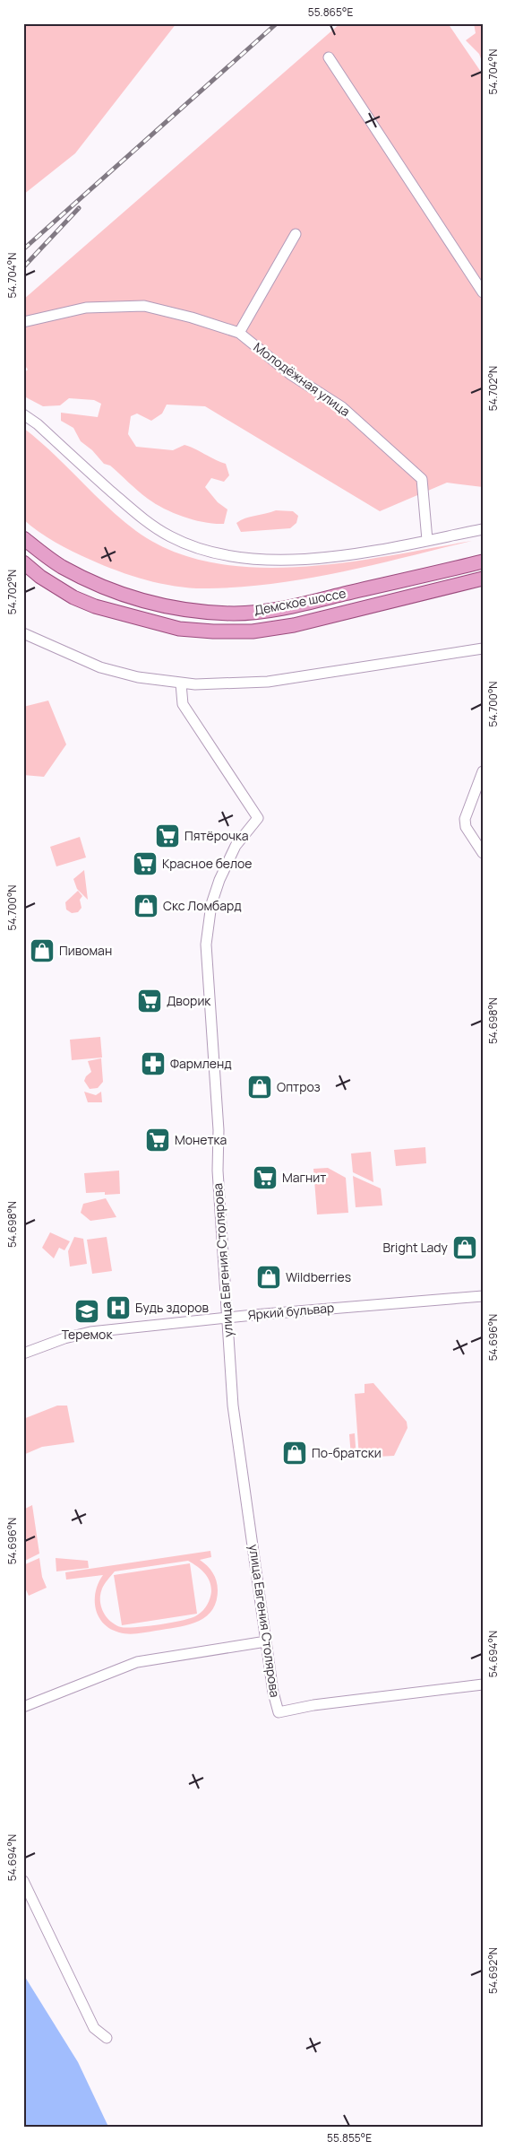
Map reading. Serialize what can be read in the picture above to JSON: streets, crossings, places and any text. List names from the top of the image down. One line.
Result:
{"streets":{"main road":["Демское шоссе"],"street":["Молодёжная улица","улица Евгения Столярова","Яркий бульвар"]},"crossings":[["улица Евгения Столярова","Яркий бульвар"]],"places":{"supermarket":["Пятёрочка","Красное белое","Дворик","Монетка","Магнит"],"shop":["Скс Ломбард","Пивоман","Оптроз","Bright Lady","Wildberries","По-братски"],"pharmacy":["Фармленд"],"hospital":["Будь здоров"],"school or university":["Теремок"]},"coordinates":["55.865°E","54.704°N","54.702°N","54.700°N","54.698°N","54.696°N","54.694°N","54.692°N","55.855°E"]}
